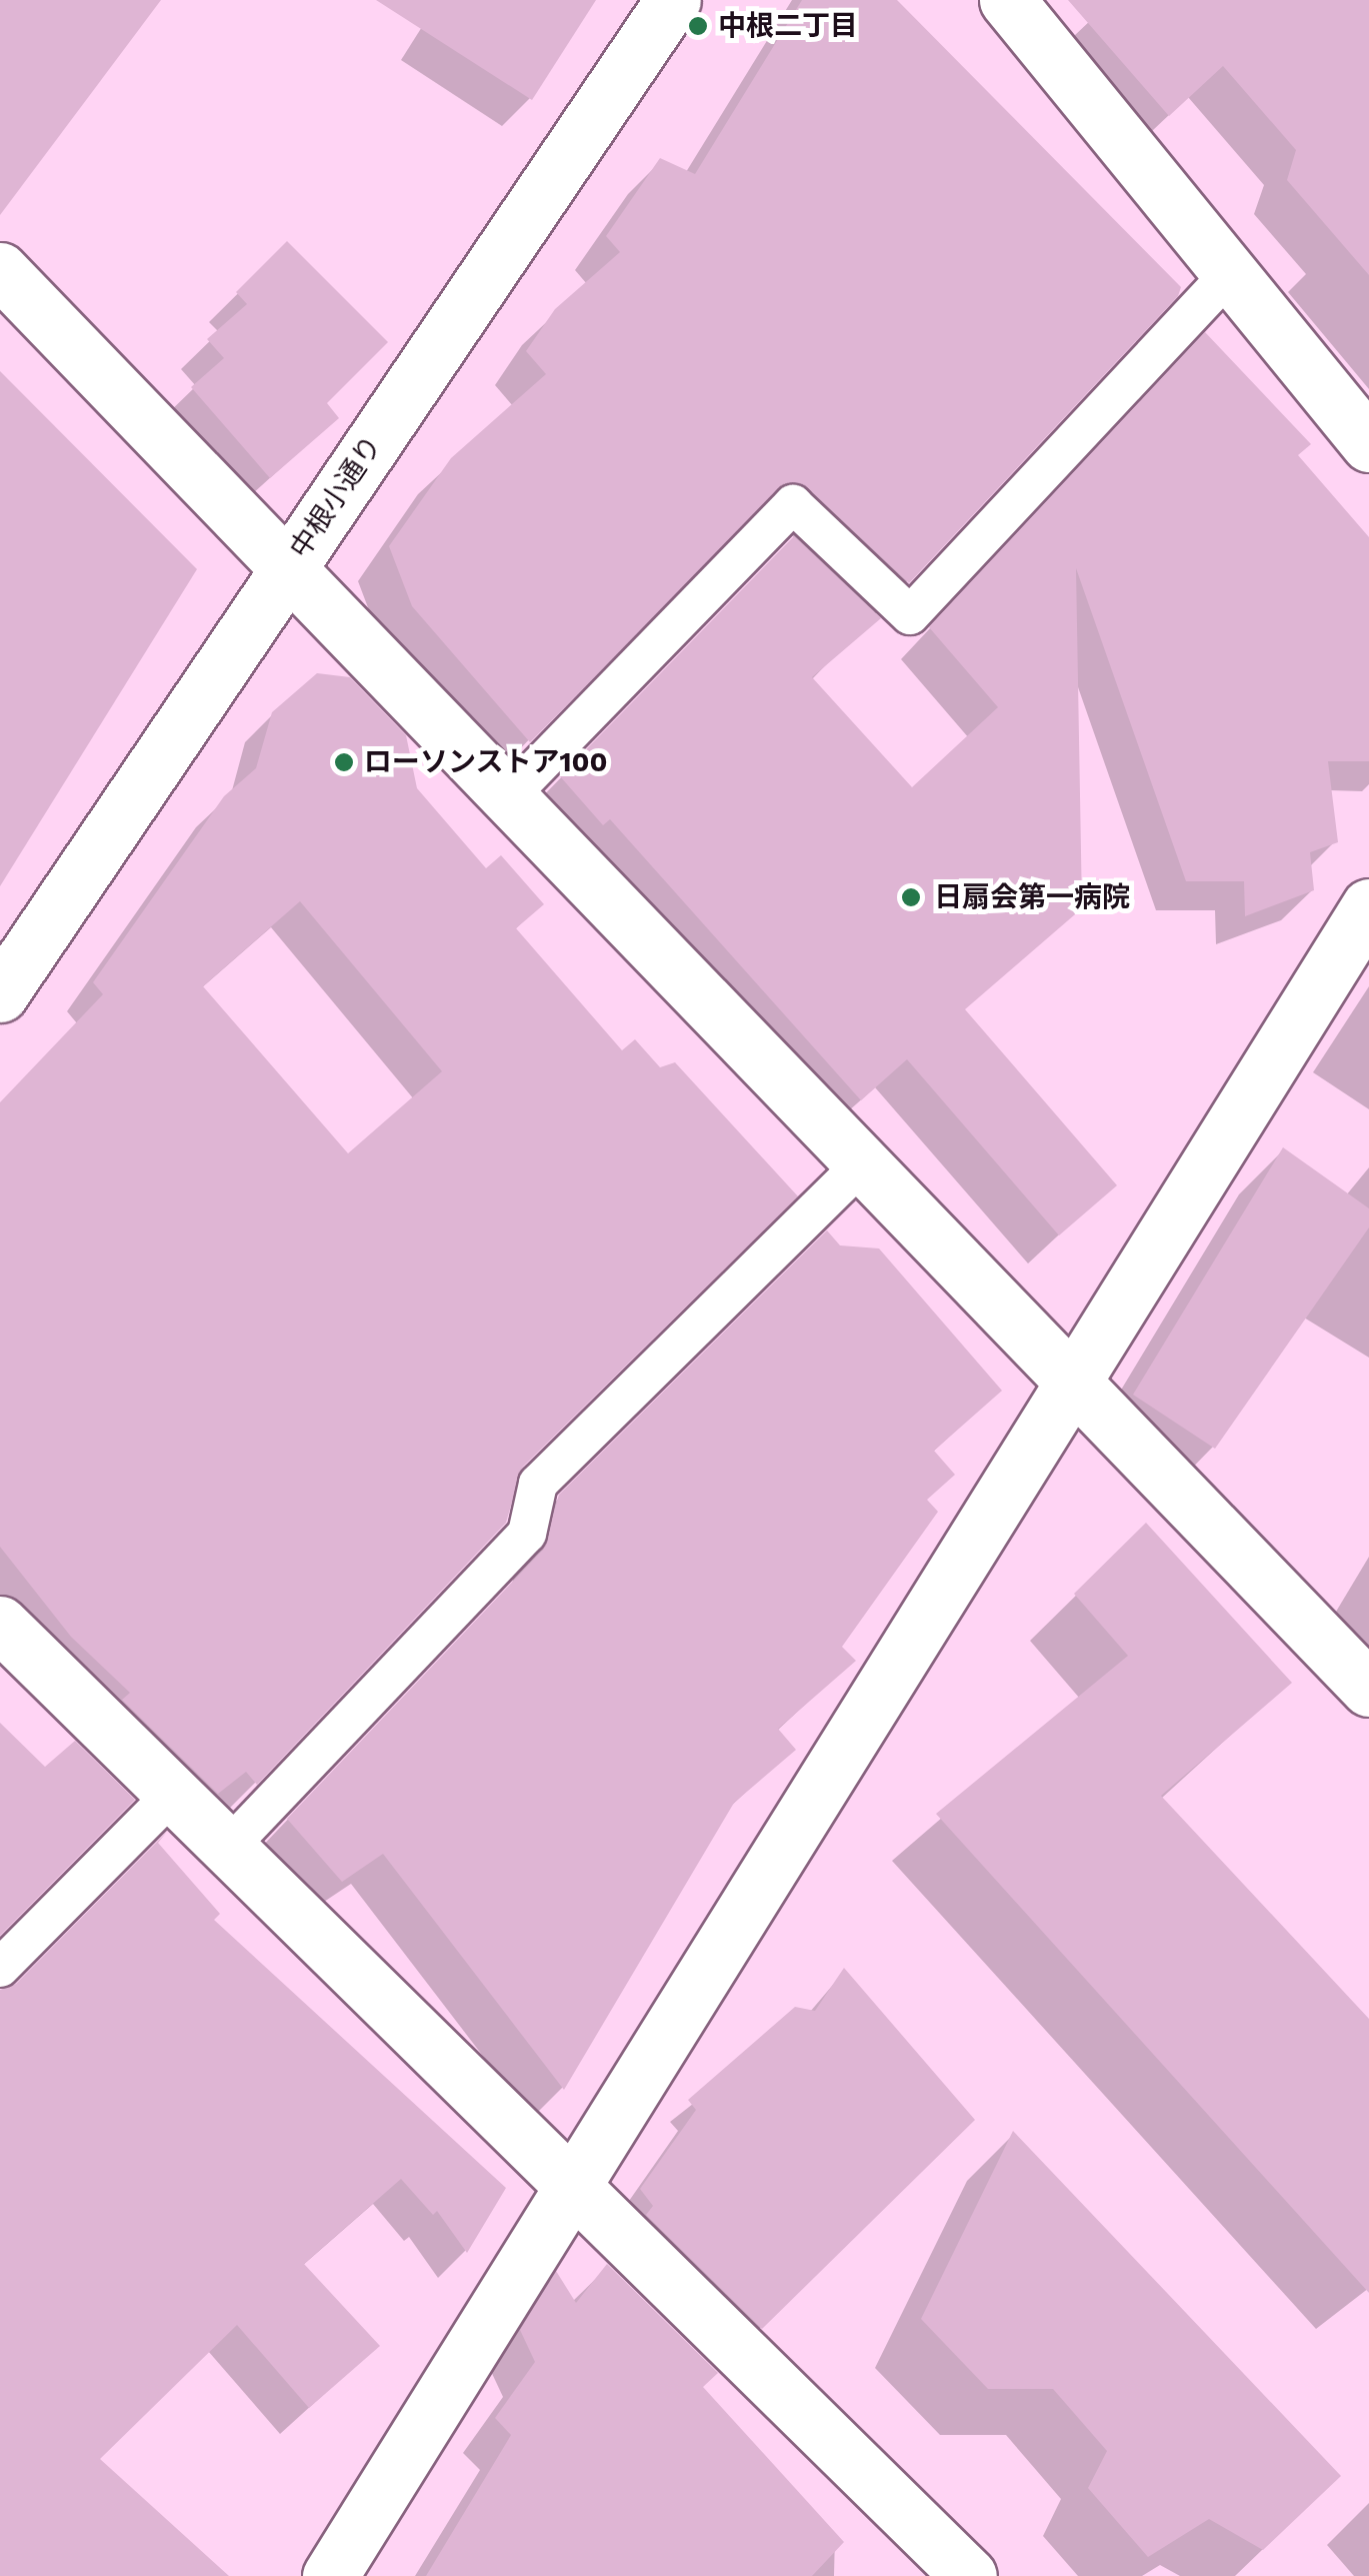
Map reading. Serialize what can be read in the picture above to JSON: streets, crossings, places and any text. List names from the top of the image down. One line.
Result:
{"streets":{"street":["中根小通り"]},"places":["中根二丁目","ローソンストア100","日扇会第一病院"]}
